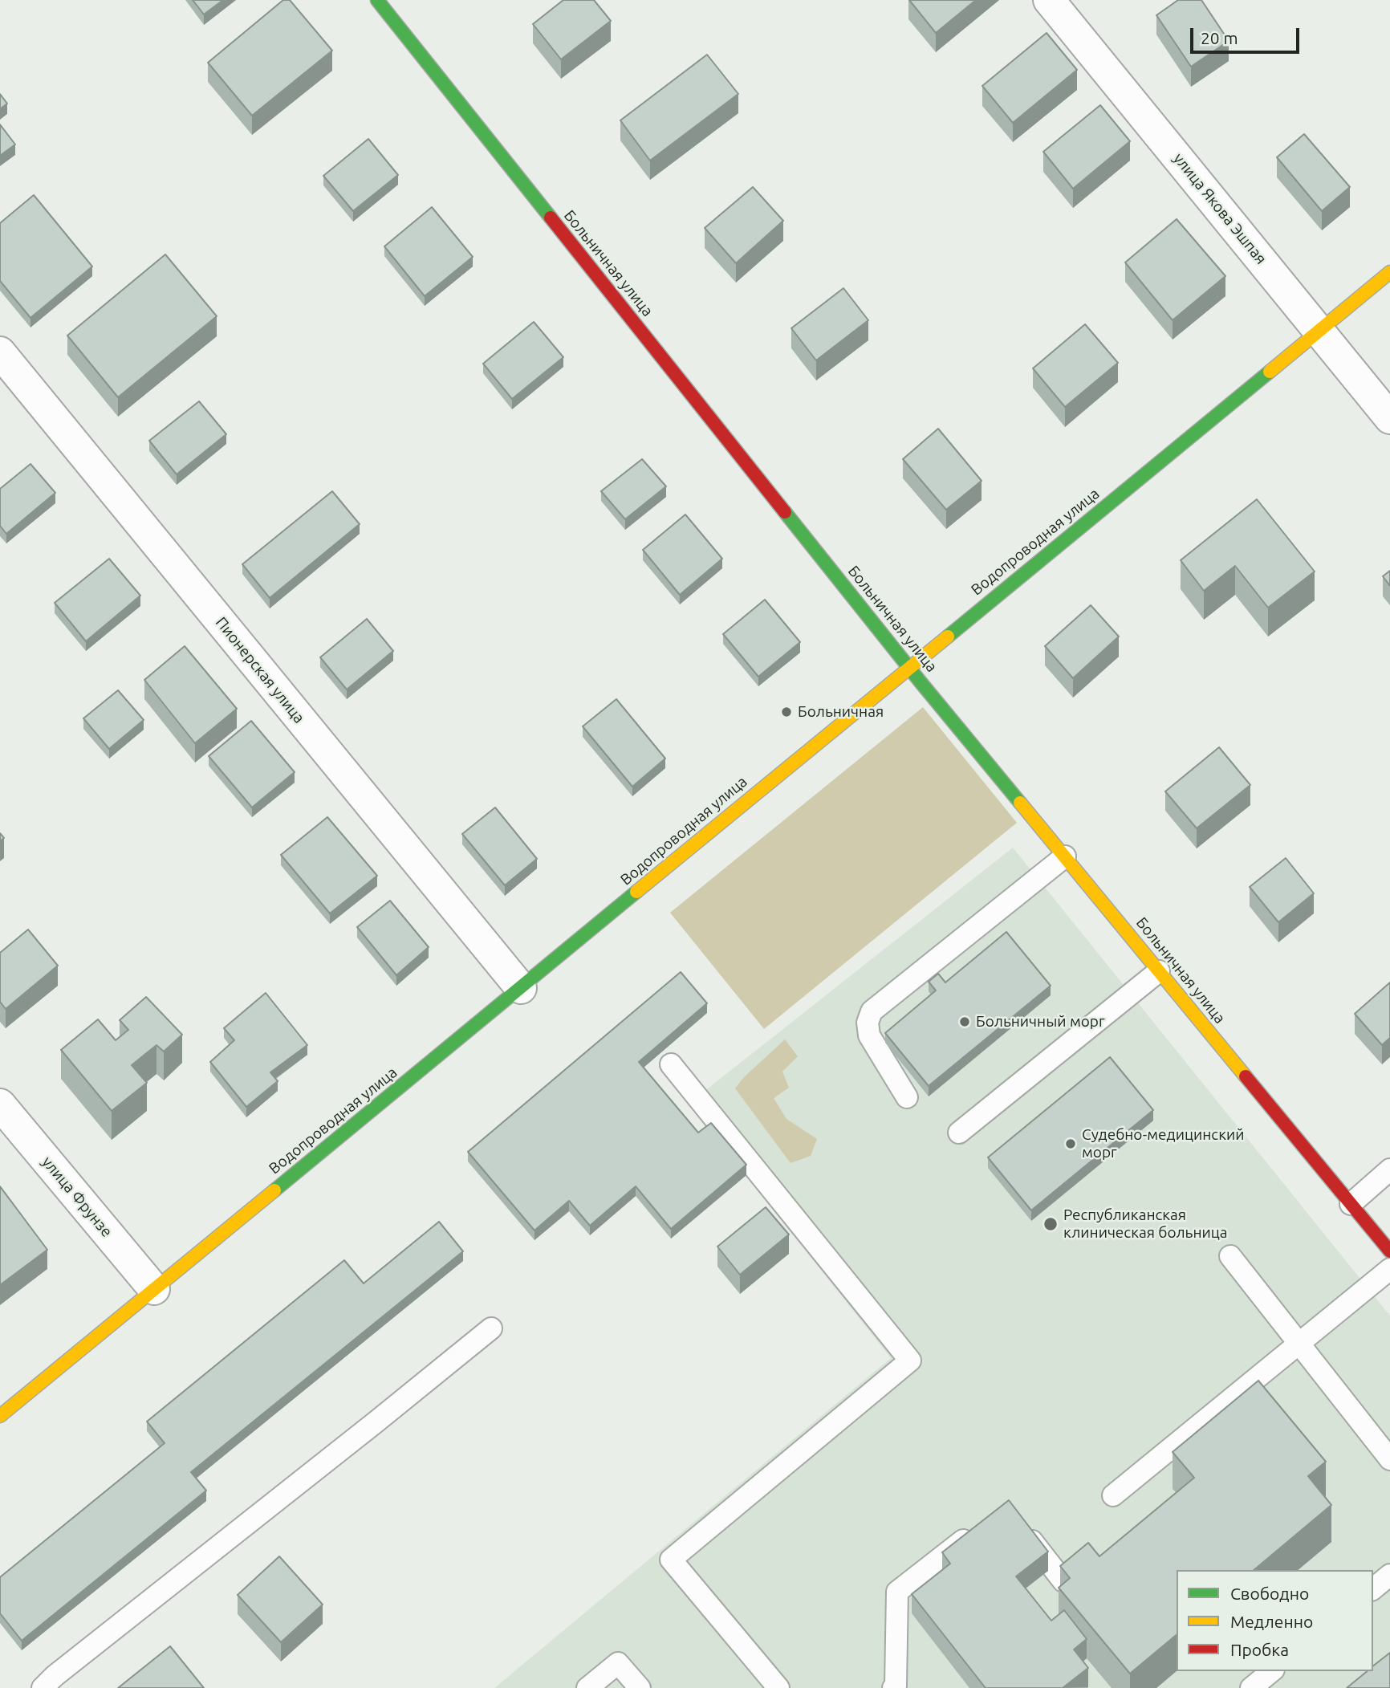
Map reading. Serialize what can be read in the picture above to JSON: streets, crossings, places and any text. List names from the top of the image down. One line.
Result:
{"streets":{"main road":["Больничная улица","Водопроводная улица"],"street":["улица Якова Эшпая","Пионерская улица","улица Фрунзе"]},"crossings":[["улица Якова Эшпая","Водопроводная улица"],["Больничная улица","Водопроводная улица"],["Водопроводная улица","Пионерская улица"],["Водопроводная улица","улица Фрунзе"]],"places":["Больничная","Больничный морг","Судебно-медицинский морг","Республиканская клиническая больница"],"legend":["Свободно","Медленно","Пробка"],"scale_bar":"20 m"}
